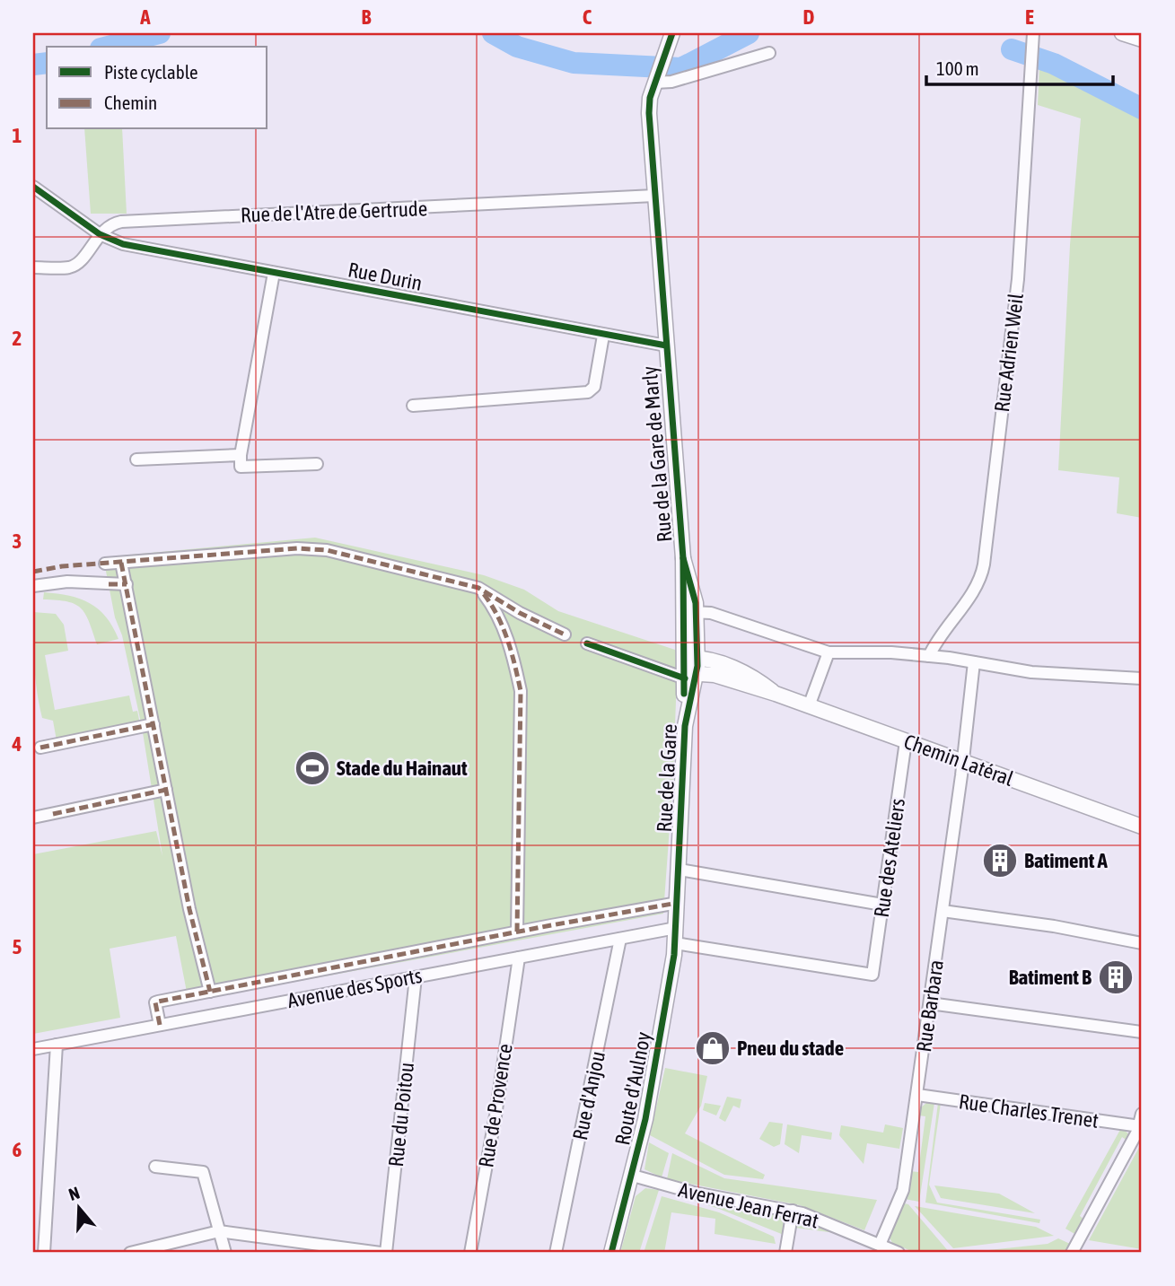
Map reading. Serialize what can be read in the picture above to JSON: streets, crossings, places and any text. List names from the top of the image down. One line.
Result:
{"streets":{"street":["Rue de l'Atre de Gertrude","Rue Durin","Rue Adrien Weil","Rue de la Gare de Marly","Chemin Latéral","Rue de la Gare","Rue des Ateliers","Avenue des Sports","Rue Barbara","Route d'Aulnoy","Rue d'Anjou","Rue de Provence","Rue Charles Trenet","Rue du Poitou","Avenue Jean Ferrat"]},"crossings":[["Rue de l'Atre de Gertrude","Rue Durin"],["Rue de l'Atre de Gertrude","Rue de la Gare de Marly"],["Rue Durin","Rue de la Gare de Marly"],["Chemin Latéral","Rue de la Gare"],["Chemin Latéral","Rue des Ateliers"],["Chemin Latéral","Rue Barbara"],["Rue de la Gare","Avenue des Sports"],["Rue de la Gare","Route d'Aulnoy"],["Rue des Ateliers","Route d'Aulnoy"],["Avenue des Sports","Route d'Aulnoy"],["Avenue des Sports","Rue d'Anjou"],["Avenue des Sports","Rue de Provence"],["Avenue des Sports","Rue du Poitou"],["Rue Barbara","Rue Charles Trenet"],["Rue Barbara","Avenue Jean Ferrat"],["Route d'Aulnoy","Avenue Jean Ferrat"]],"places":{"sports":["Stade du Hainaut"],"building":["Batiment A","Batiment B"],"shop":["Pneu du stade"]},"legend":["Piste cyclable","Chemin"],"scale_bar":"100 m","north":"top","grid":{"columns":["A","B","C","D","E"],"rows":["1","2","3","4","5","6"]}}
